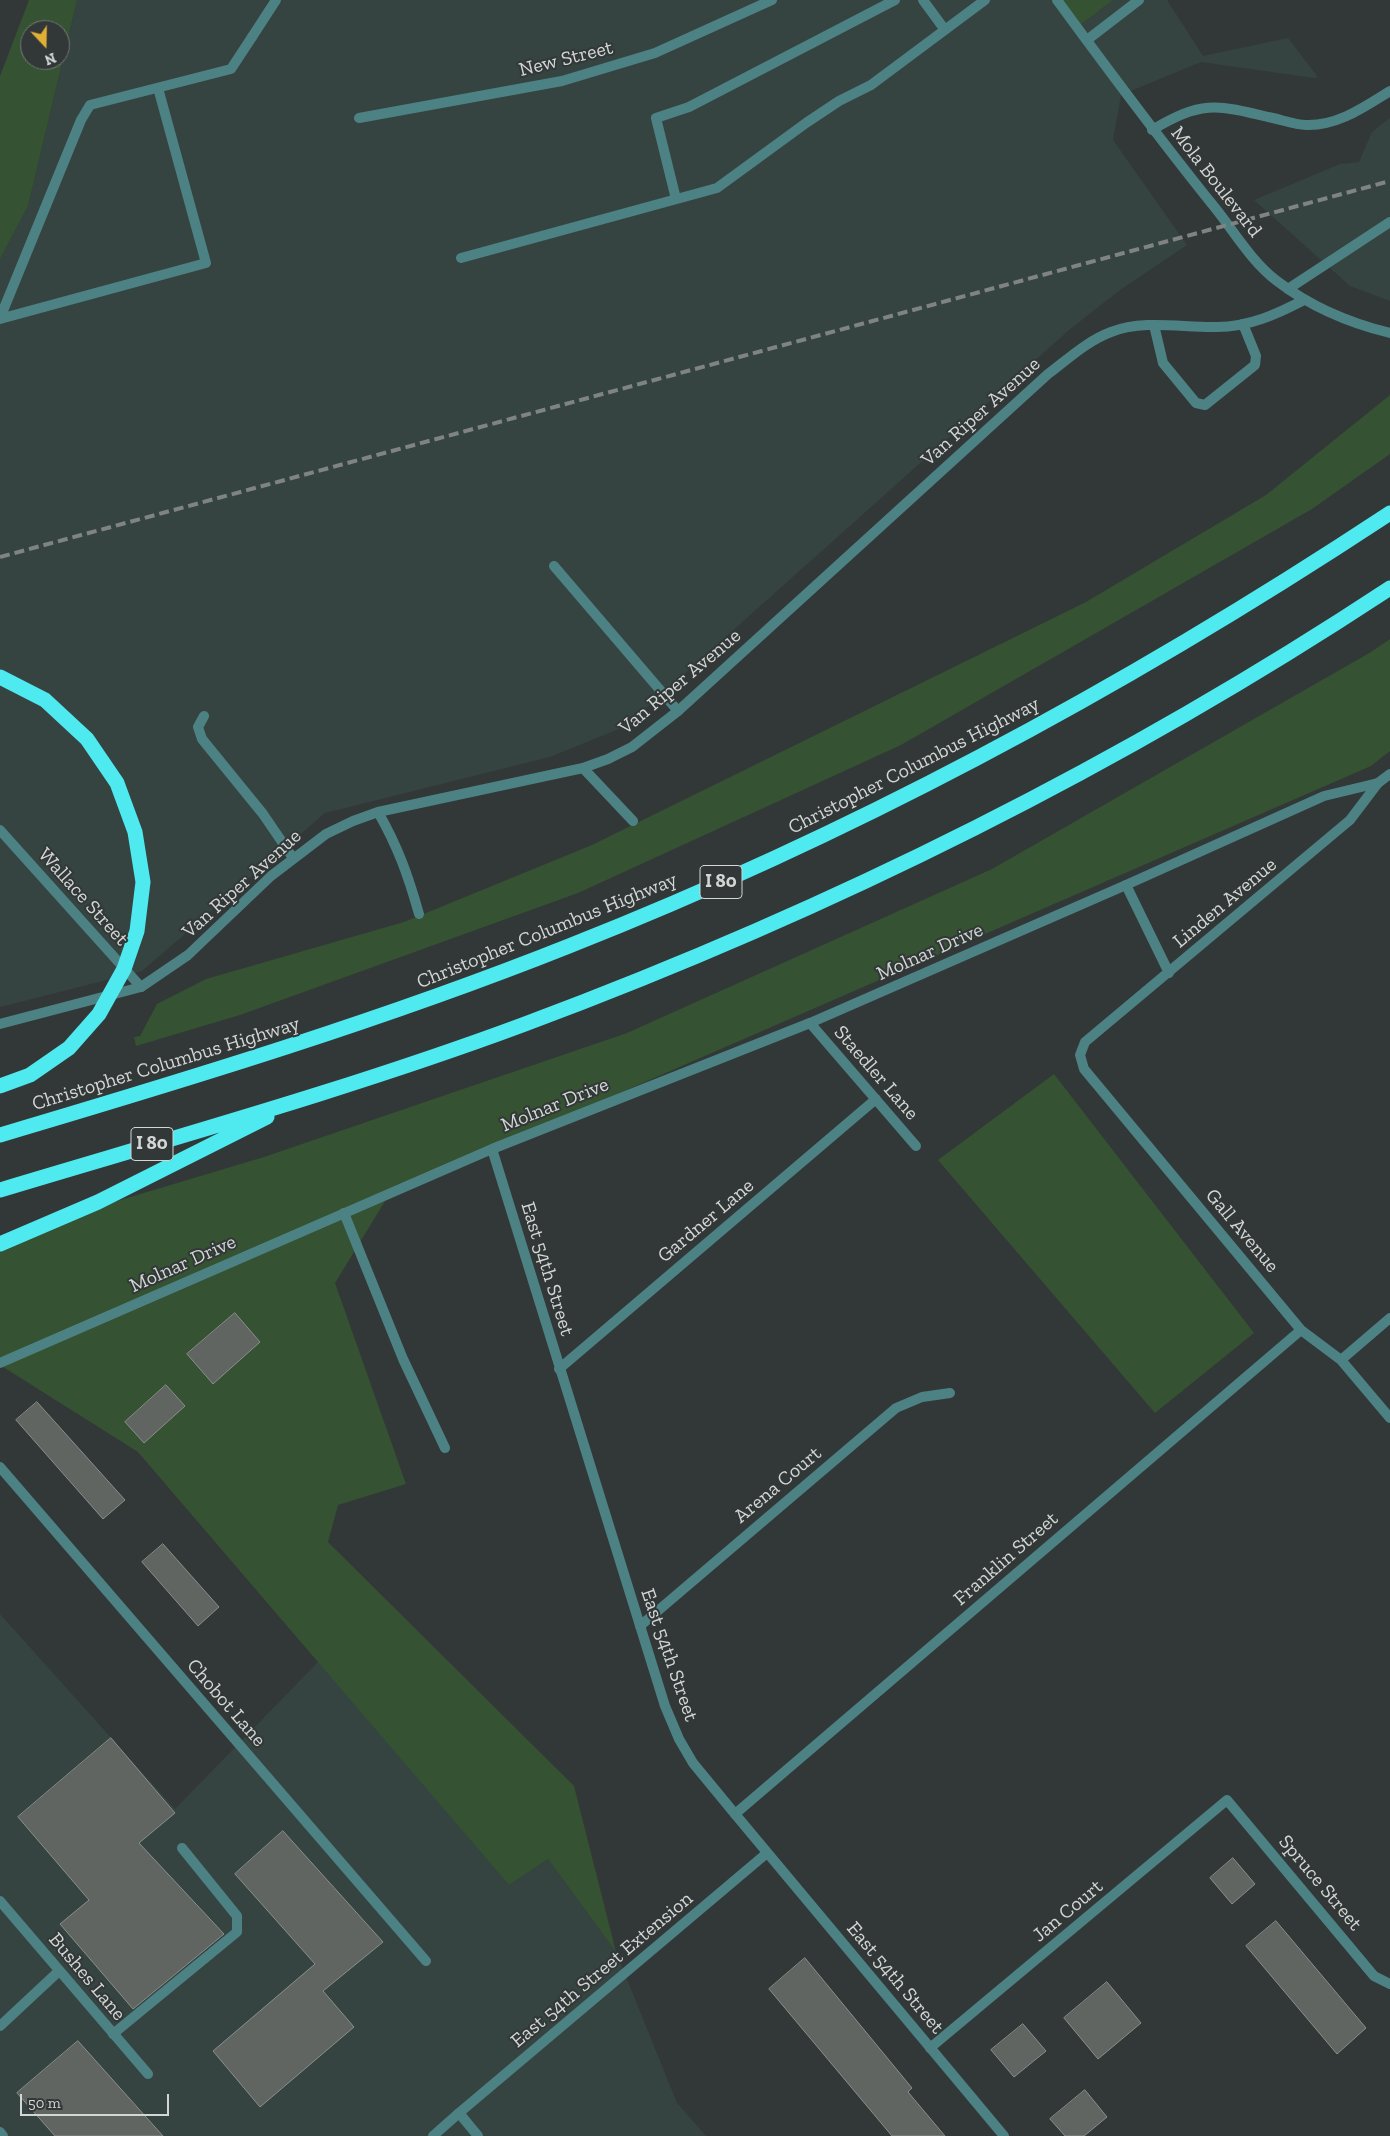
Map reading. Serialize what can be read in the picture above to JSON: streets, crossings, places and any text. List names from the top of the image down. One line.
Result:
{"streets":{"highway":["Christopher Columbus Highway","I 80"],"street":["New Street","Mola Boulevard","Van Riper Avenue","Wallace Street","Linden Avenue","Molnar Drive","Staedler Lane","Gardner Lane","Gall Avenue","East 54th Street","Arena Court","Franklin Street","Chobot Lane","Spruce Street","Jan Court","East 54th Street Extension","Bushes Lane"]},"crossings":[["Mola Boulevard","Van Riper Avenue"],["Van Riper Avenue","Wallace Street"],["Linden Avenue","Molnar Drive"],["Linden Avenue","Gall Avenue"],["Molnar Drive","Staedler Lane"],["Molnar Drive","East 54th Street"],["Staedler Lane","Gardner Lane"],["Gardner Lane","East 54th Street"],["Gall Avenue","Franklin Street"],["East 54th Street","Arena Court"],["East 54th Street","Franklin Street"],["East 54th Street","Jan Court"],["East 54th Street","East 54th Street Extension"],["Spruce Street","Jan Court"]],"scale_bar":"50 m","north":"bottom"}
